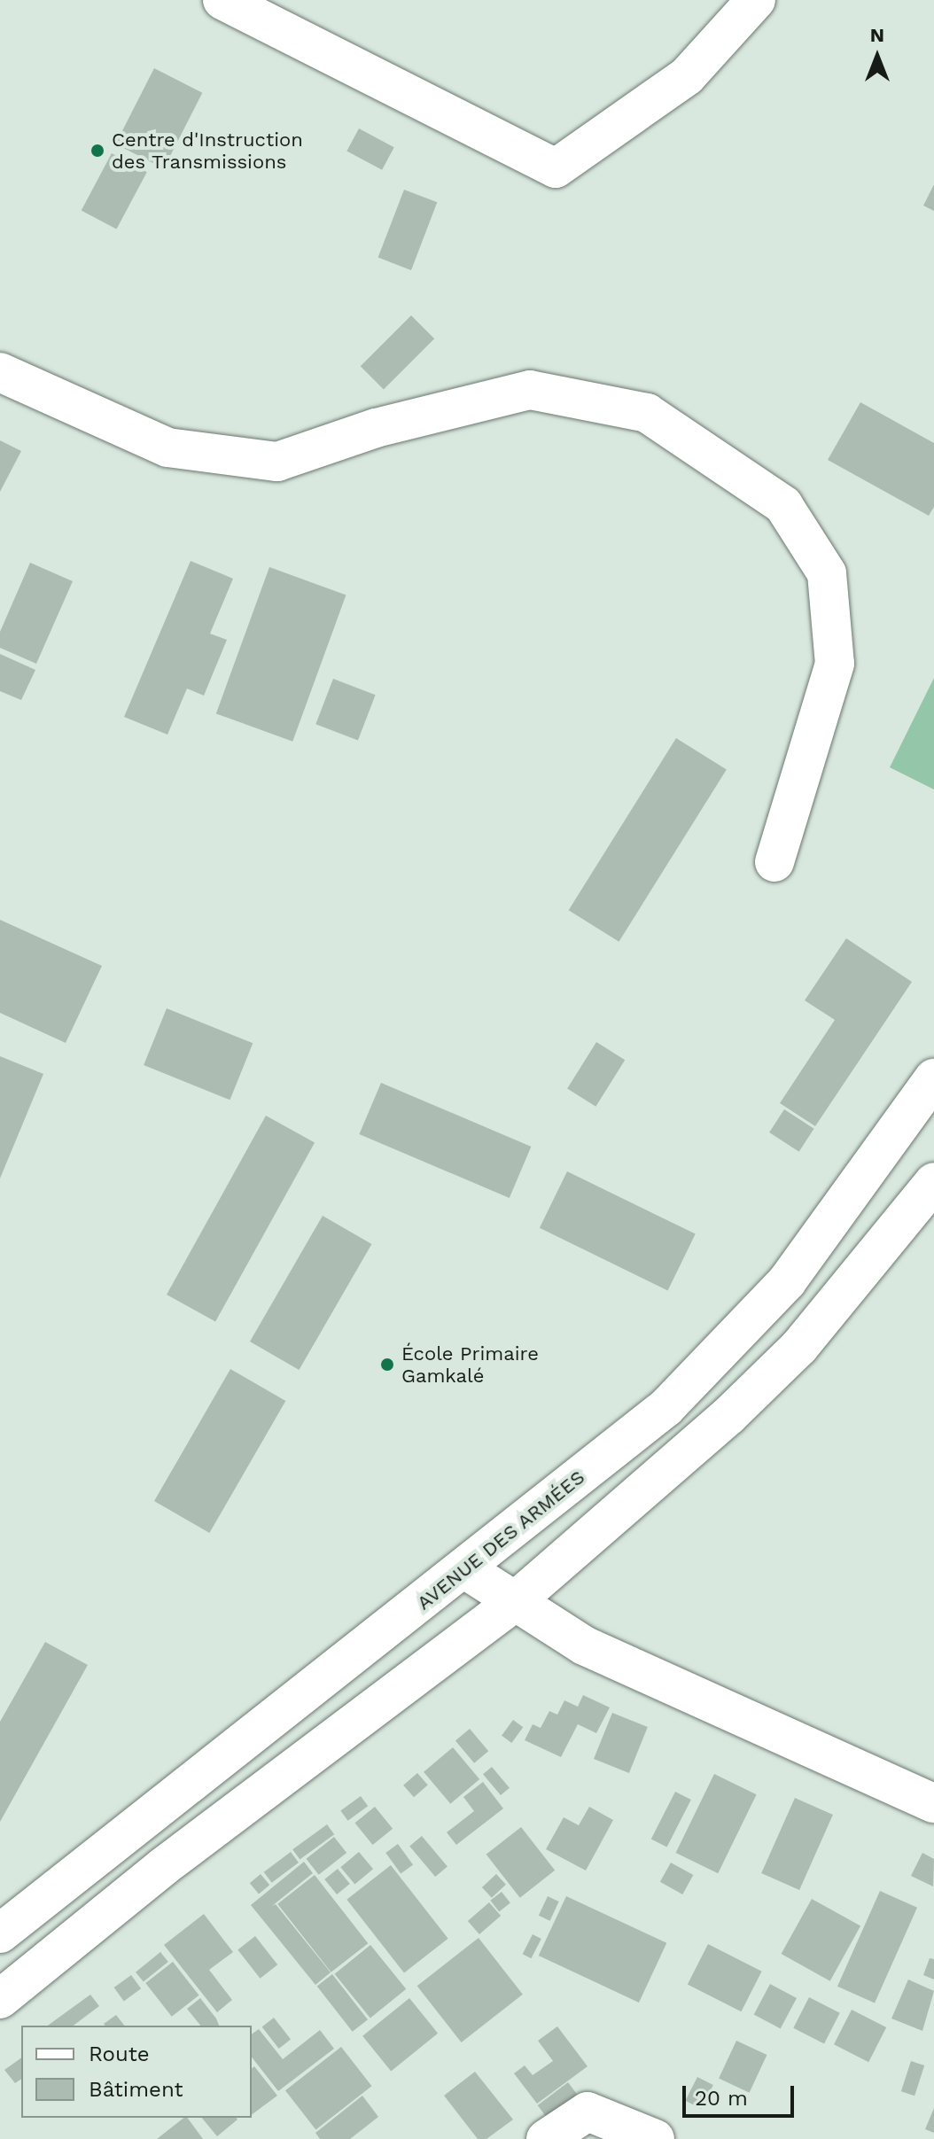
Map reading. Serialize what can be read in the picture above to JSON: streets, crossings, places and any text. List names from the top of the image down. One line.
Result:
{"streets":{"main road":["AVENUE DES ARMÉES"]},"places":["Centre d'Instruction des Transmissions","École Primaire Gamkalé"],"legend":["Route","Bâtiment"],"scale_bar":"20 m","north":"top"}
